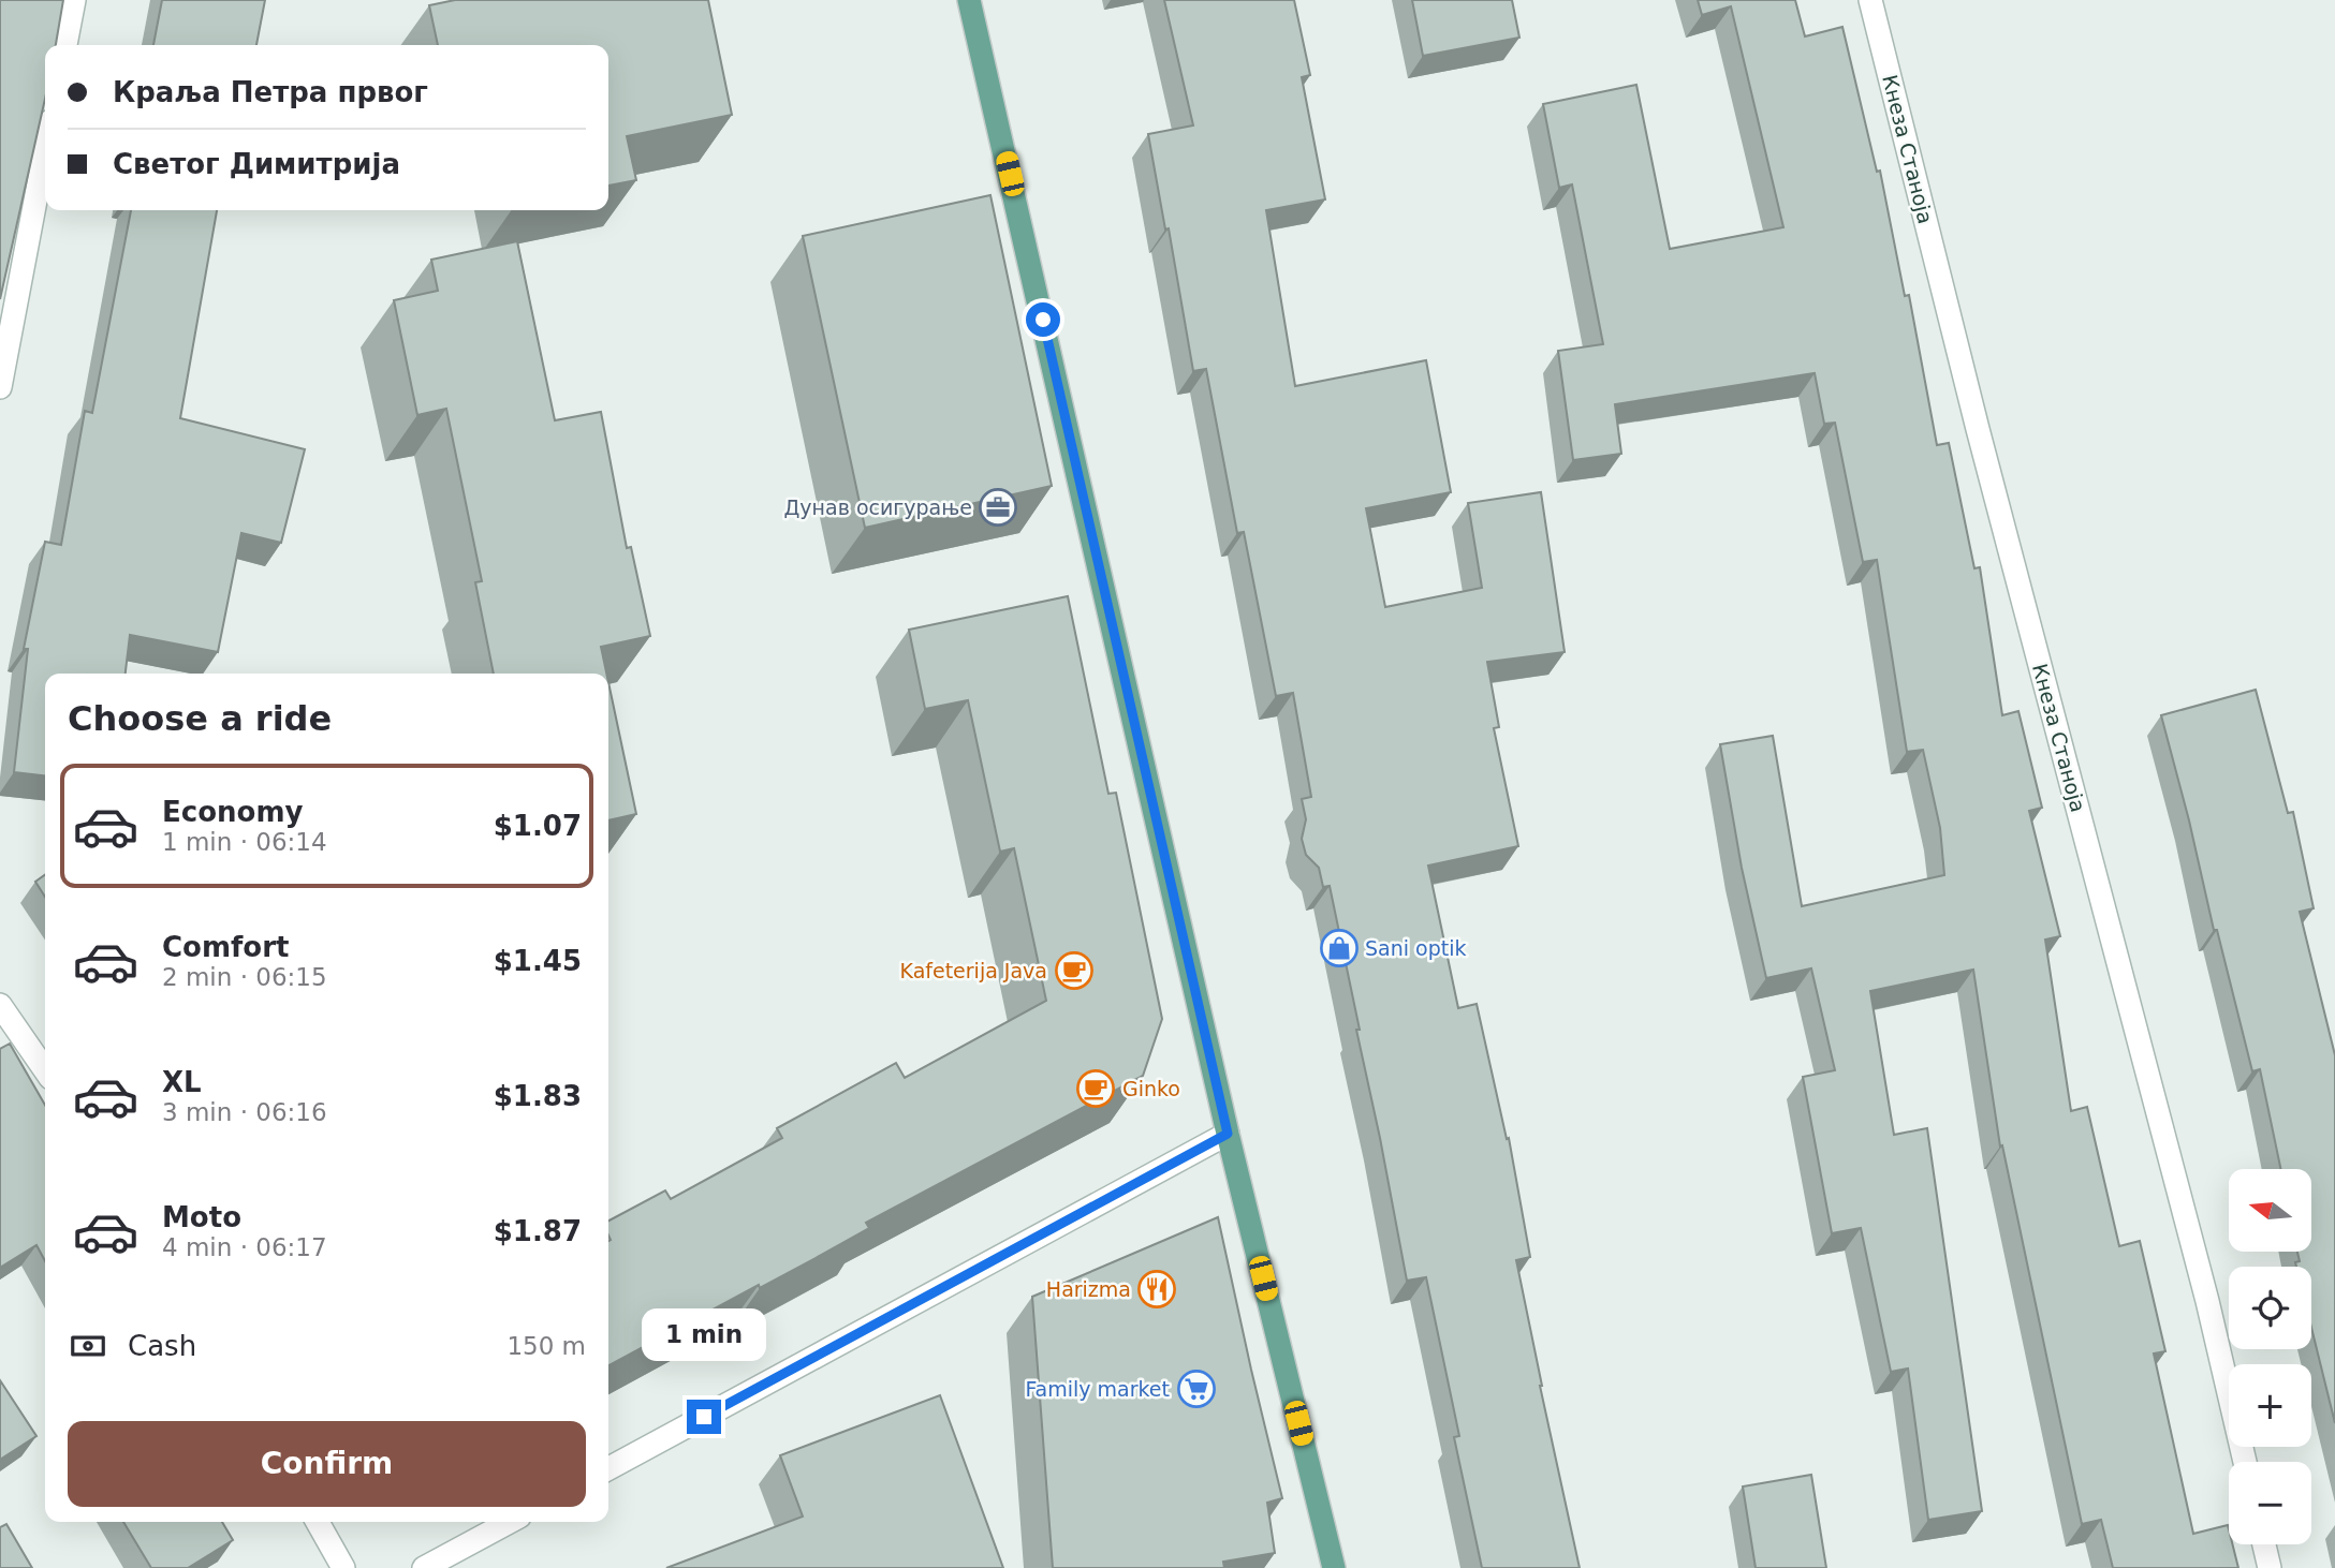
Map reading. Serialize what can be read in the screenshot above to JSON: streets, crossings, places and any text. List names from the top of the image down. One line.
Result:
{"streets":{"street":["Кнеза Станоја"]},"places":{"office":["Дунав осигурање"],"shop":["Sani optik"],"cafe":["Kafeterija Java","Ginko"],"restaurant":["Harizma"],"supermarket":["Family market"]},"north":"left","page":{"banner":["Краља Петра првог","Светог Димитрија"],"heading":"Choose a ride","list":[{"name":"Economy","note":"1 min · 06:14","value":"$1.07"},{"name":"Comfort","note":"2 min · 06:15","value":"$1.45"},{"name":"XL","note":"3 min · 06:16","value":"$1.83"},{"name":"Moto","note":"4 min · 06:17","value":"$1.87"}],"map_buttons":["+","−"],"pay":["Cash","150 m"],"bubble":"1 min","buttons":"Confirm"}}
